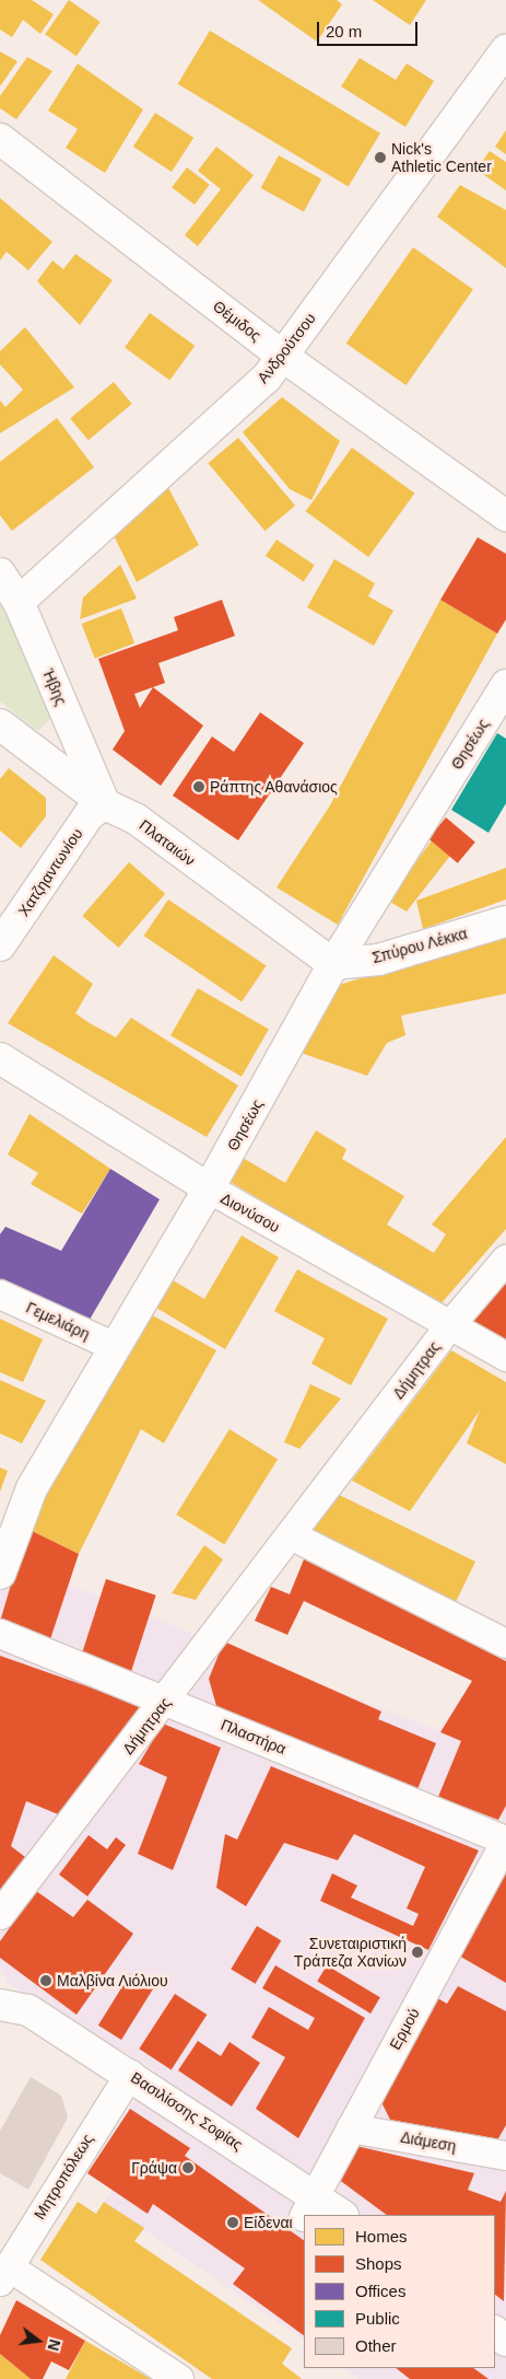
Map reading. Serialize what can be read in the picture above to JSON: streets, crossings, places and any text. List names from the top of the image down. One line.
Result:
{"streets":{"street":["Θέμιδος","Ανδρούτσου","Ήβης","Θησέως","Πλαταιών","Χατζηαντωνίου","Σπύρου Λέκκα","Διονύσου","Γεμελιάρη","Δήμητρας","Πλαστήρα","Ερμού","Βασιλίσσης Σοφίας","Διάμεση","Μητροπόλεως"]},"crossings":[["Θέμιδος","Ανδρούτσου"],["Ανδρούτσου","Ήβης"],["Ήβης","Πλαταιών"],["Ήβης","Χατζηαντωνίου"],["Θησέως","Πλαταιών"],["Θησέως","Σπύρου Λέκκα"],["Θησέως","Διονύσου"],["Θησέως","Γεμελιάρη"],["Πλαταιών","Χατζηαντωνίου"],["Πλαταιών","Σπύρου Λέκκα"],["Διονύσου","Δήμητρας"],["Δήμητρας","Πλαστήρα"],["Πλαστήρα","Ερμού"],["Ερμού","Βασιλίσσης Σοφίας"],["Ερμού","Διάμεση"],["Βασιλίσσης Σοφίας","Μητροπόλεως"]],"places":["Nick's Athletic Center","Ράπτης Αθανάσιος","Συνεταιριστική Τράπεζα Χανίων","Μαλβίνα Λιόλιου","Γράψα","Είδεναι"],"legend":["Homes","Shops","Offices","Public","Other"],"scale_bar":"20 m","north":"right"}
